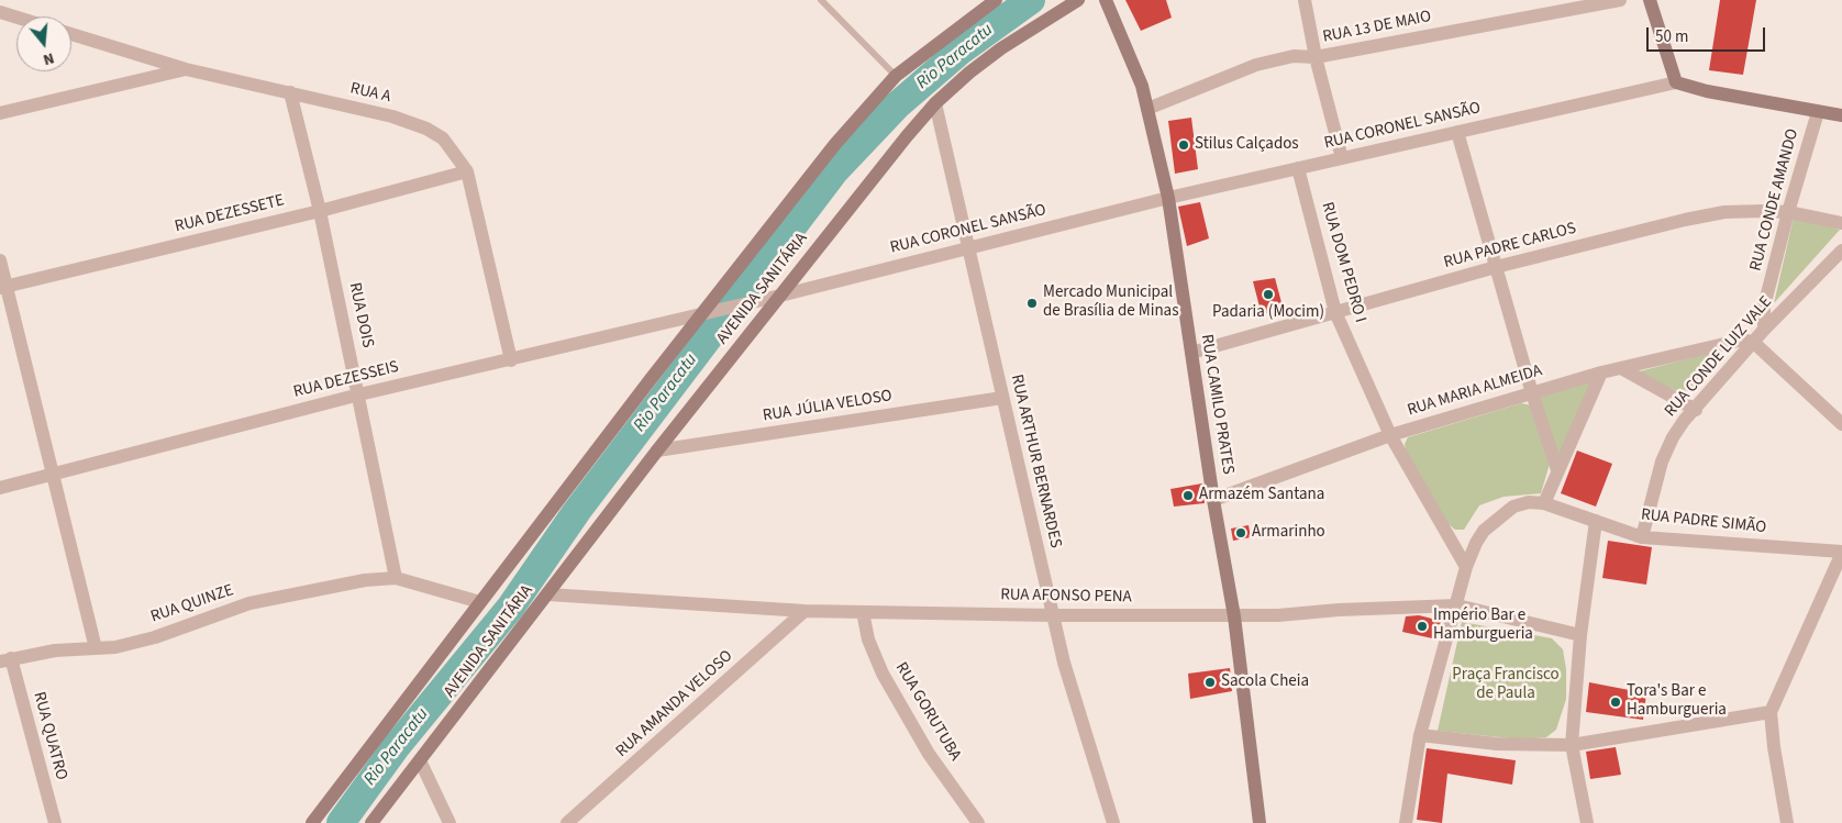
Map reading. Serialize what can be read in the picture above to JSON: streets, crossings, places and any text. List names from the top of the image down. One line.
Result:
{"streets":{"street":["RUA 13 DE MAIO","RUA A","RUA CORONEL SANSÃO","RUA CONDE AMANDO","RUA DEZESSETE","RUA PADRE CARLOS","RUA DOM PEDRO I","AVENIDA SANITÁRIA","RUA DOIS","RUA CONDE LUIZ VALE","RUA DEZESSEIS","RUA MARIA ALMEIDA","RUA CAMILO PRATES","RUA JÚLIA VELOSO","RUA ARTHUR BERNARDES","RUA PADRE SIMÃO","RUA AFONSO PENA","RUA QUINZE","RUA AMANDA VELOSO","RUA GORUTUBA","RUA QUATRO"]},"crossings":[["RUA 13 DE MAIO","RUA CAMILO PRATES"],["RUA A","RUA DEZESSETE"],["RUA A","RUA DOIS"],["RUA A","RUA DEZESSEIS"],["RUA CORONEL SANSÃO","RUA CONDE AMANDO"],["RUA CORONEL SANSÃO","RUA DOM PEDRO I"],["RUA CORONEL SANSÃO","AVENIDA SANITÁRIA"],["RUA CORONEL SANSÃO","RUA DEZESSEIS"],["RUA CORONEL SANSÃO","RUA CAMILO PRATES"],["RUA CORONEL SANSÃO","RUA ARTHUR BERNARDES"],["RUA CONDE AMANDO","RUA PADRE CARLOS"],["RUA CONDE AMANDO","RUA CONDE LUIZ VALE"],["RUA DEZESSETE","RUA DOIS"],["RUA PADRE CARLOS","RUA DOM PEDRO I"],["RUA PADRE CARLOS","RUA CAMILO PRATES"],["RUA DOM PEDRO I","RUA MARIA ALMEIDA"],["RUA DOM PEDRO I","RUA PADRE SIMÃO"],["AVENIDA SANITÁRIA","RUA DEZESSEIS"],["AVENIDA SANITÁRIA","RUA JÚLIA VELOSO"],["AVENIDA SANITÁRIA","RUA ARTHUR BERNARDES"],["AVENIDA SANITÁRIA","RUA AFONSO PENA"],["RUA DOIS","RUA DEZESSEIS"],["RUA DOIS","RUA QUINZE"],["RUA CONDE LUIZ VALE","RUA MARIA ALMEIDA"],["RUA CONDE LUIZ VALE","RUA PADRE SIMÃO"],["RUA MARIA ALMEIDA","RUA CAMILO PRATES"],["RUA CAMILO PRATES","RUA AFONSO PENA"],["RUA JÚLIA VELOSO","RUA ARTHUR BERNARDES"],["RUA ARTHUR BERNARDES","RUA AFONSO PENA"],["RUA PADRE SIMÃO","RUA AFONSO PENA"],["RUA AFONSO PENA","RUA AMANDA VELOSO"],["RUA AFONSO PENA","RUA GORUTUBA"],["RUA QUINZE","RUA QUATRO"]],"water":["Rio Paracatu"],"parks":["Praça Francisco de Paula"],"places":["Stilus Calçados","Padaria (Mocim)","Mercado Municipal de Brasília de Minas","Armazém Santana","Armarinho","Império Bar e Hamburgueria","Sacola Cheia","Tora's Bar e Hamburgueria"],"scale_bar":"50 m","north":"bottom"}
